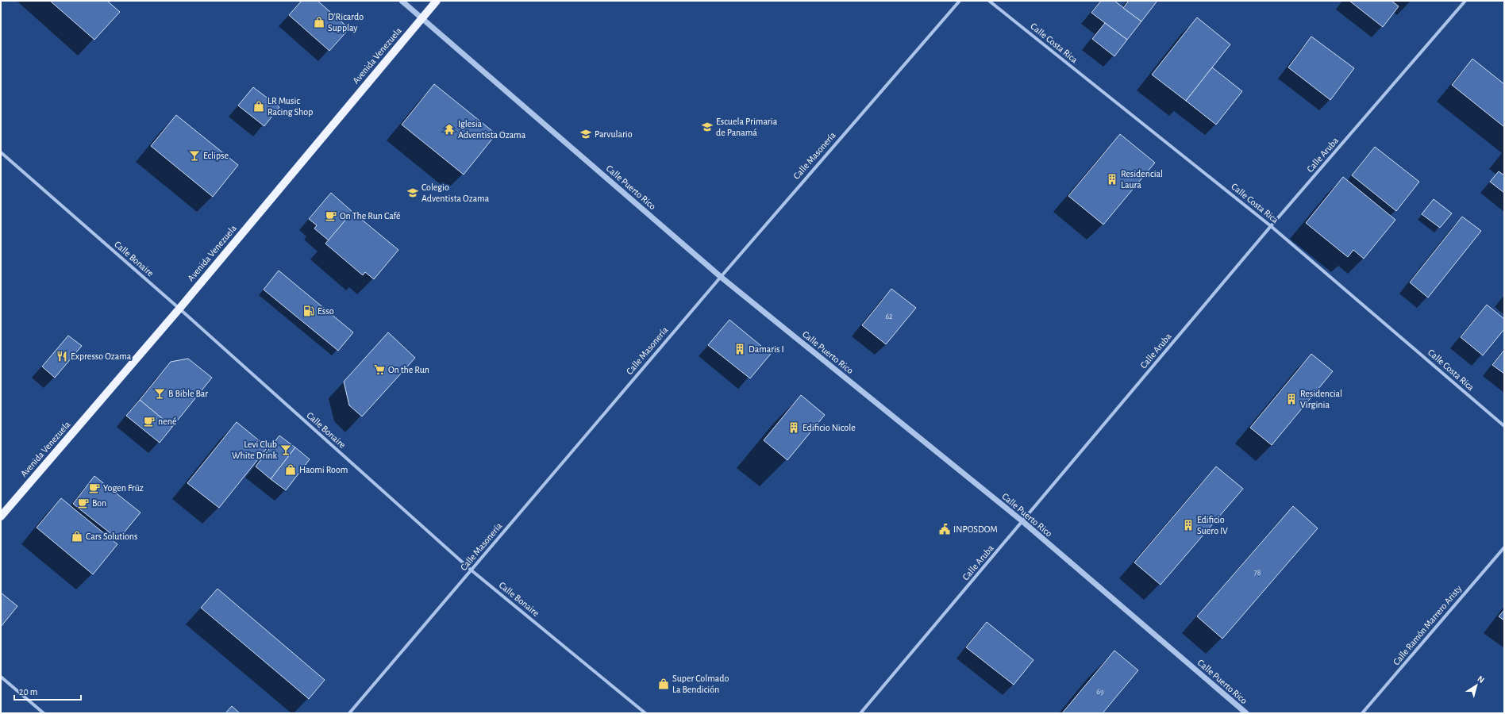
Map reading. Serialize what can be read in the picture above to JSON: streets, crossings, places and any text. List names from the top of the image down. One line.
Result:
{"streets":{"main road":["Avenida Venezuela"],"street":["Calle Costa Rica","Calle Aruba","Calle Masonería","Calle Puerto Rico","Calle Bonaire","Calle Ramón Marrero Aristy"]},"crossings":[["Calle Costa Rica","Calle Aruba"],["Avenida Venezuela","Calle Puerto Rico"],["Avenida Venezuela","Calle Bonaire"],["Calle Aruba","Calle Puerto Rico"],["Calle Masonería","Calle Puerto Rico"],["Calle Masonería","Calle Bonaire"]],"places":{"shop":["D'Ricardo Supplay","LR Music Racing Shop","Haomi Room","Cars Solutions","Super Colmado La Bendición"],"school or university":["Escuela Primaria de Panamá","Parvulario","Colegio Adventista Ozama"],"temple":["Iglesia Adventista Ozama"],"bar":["Eclipse","B Bible Bar","Levi Club White Drink"],"building":["Residencial Laura","Damaris I","Residencial Virginia","Edificio Nicole","Edificio Suero IV"],"cafe":["On The Run Café","nené","Yogen Früz","Bon"],"fuel station":["Esso"],"restaurant":["Expresso Ozama"],"supermarket":["On the Run"],"public building":["INPOSDOM"]},"house_numbers":["62","78","69"],"scale_bar":"20 m","north":"top right"}
